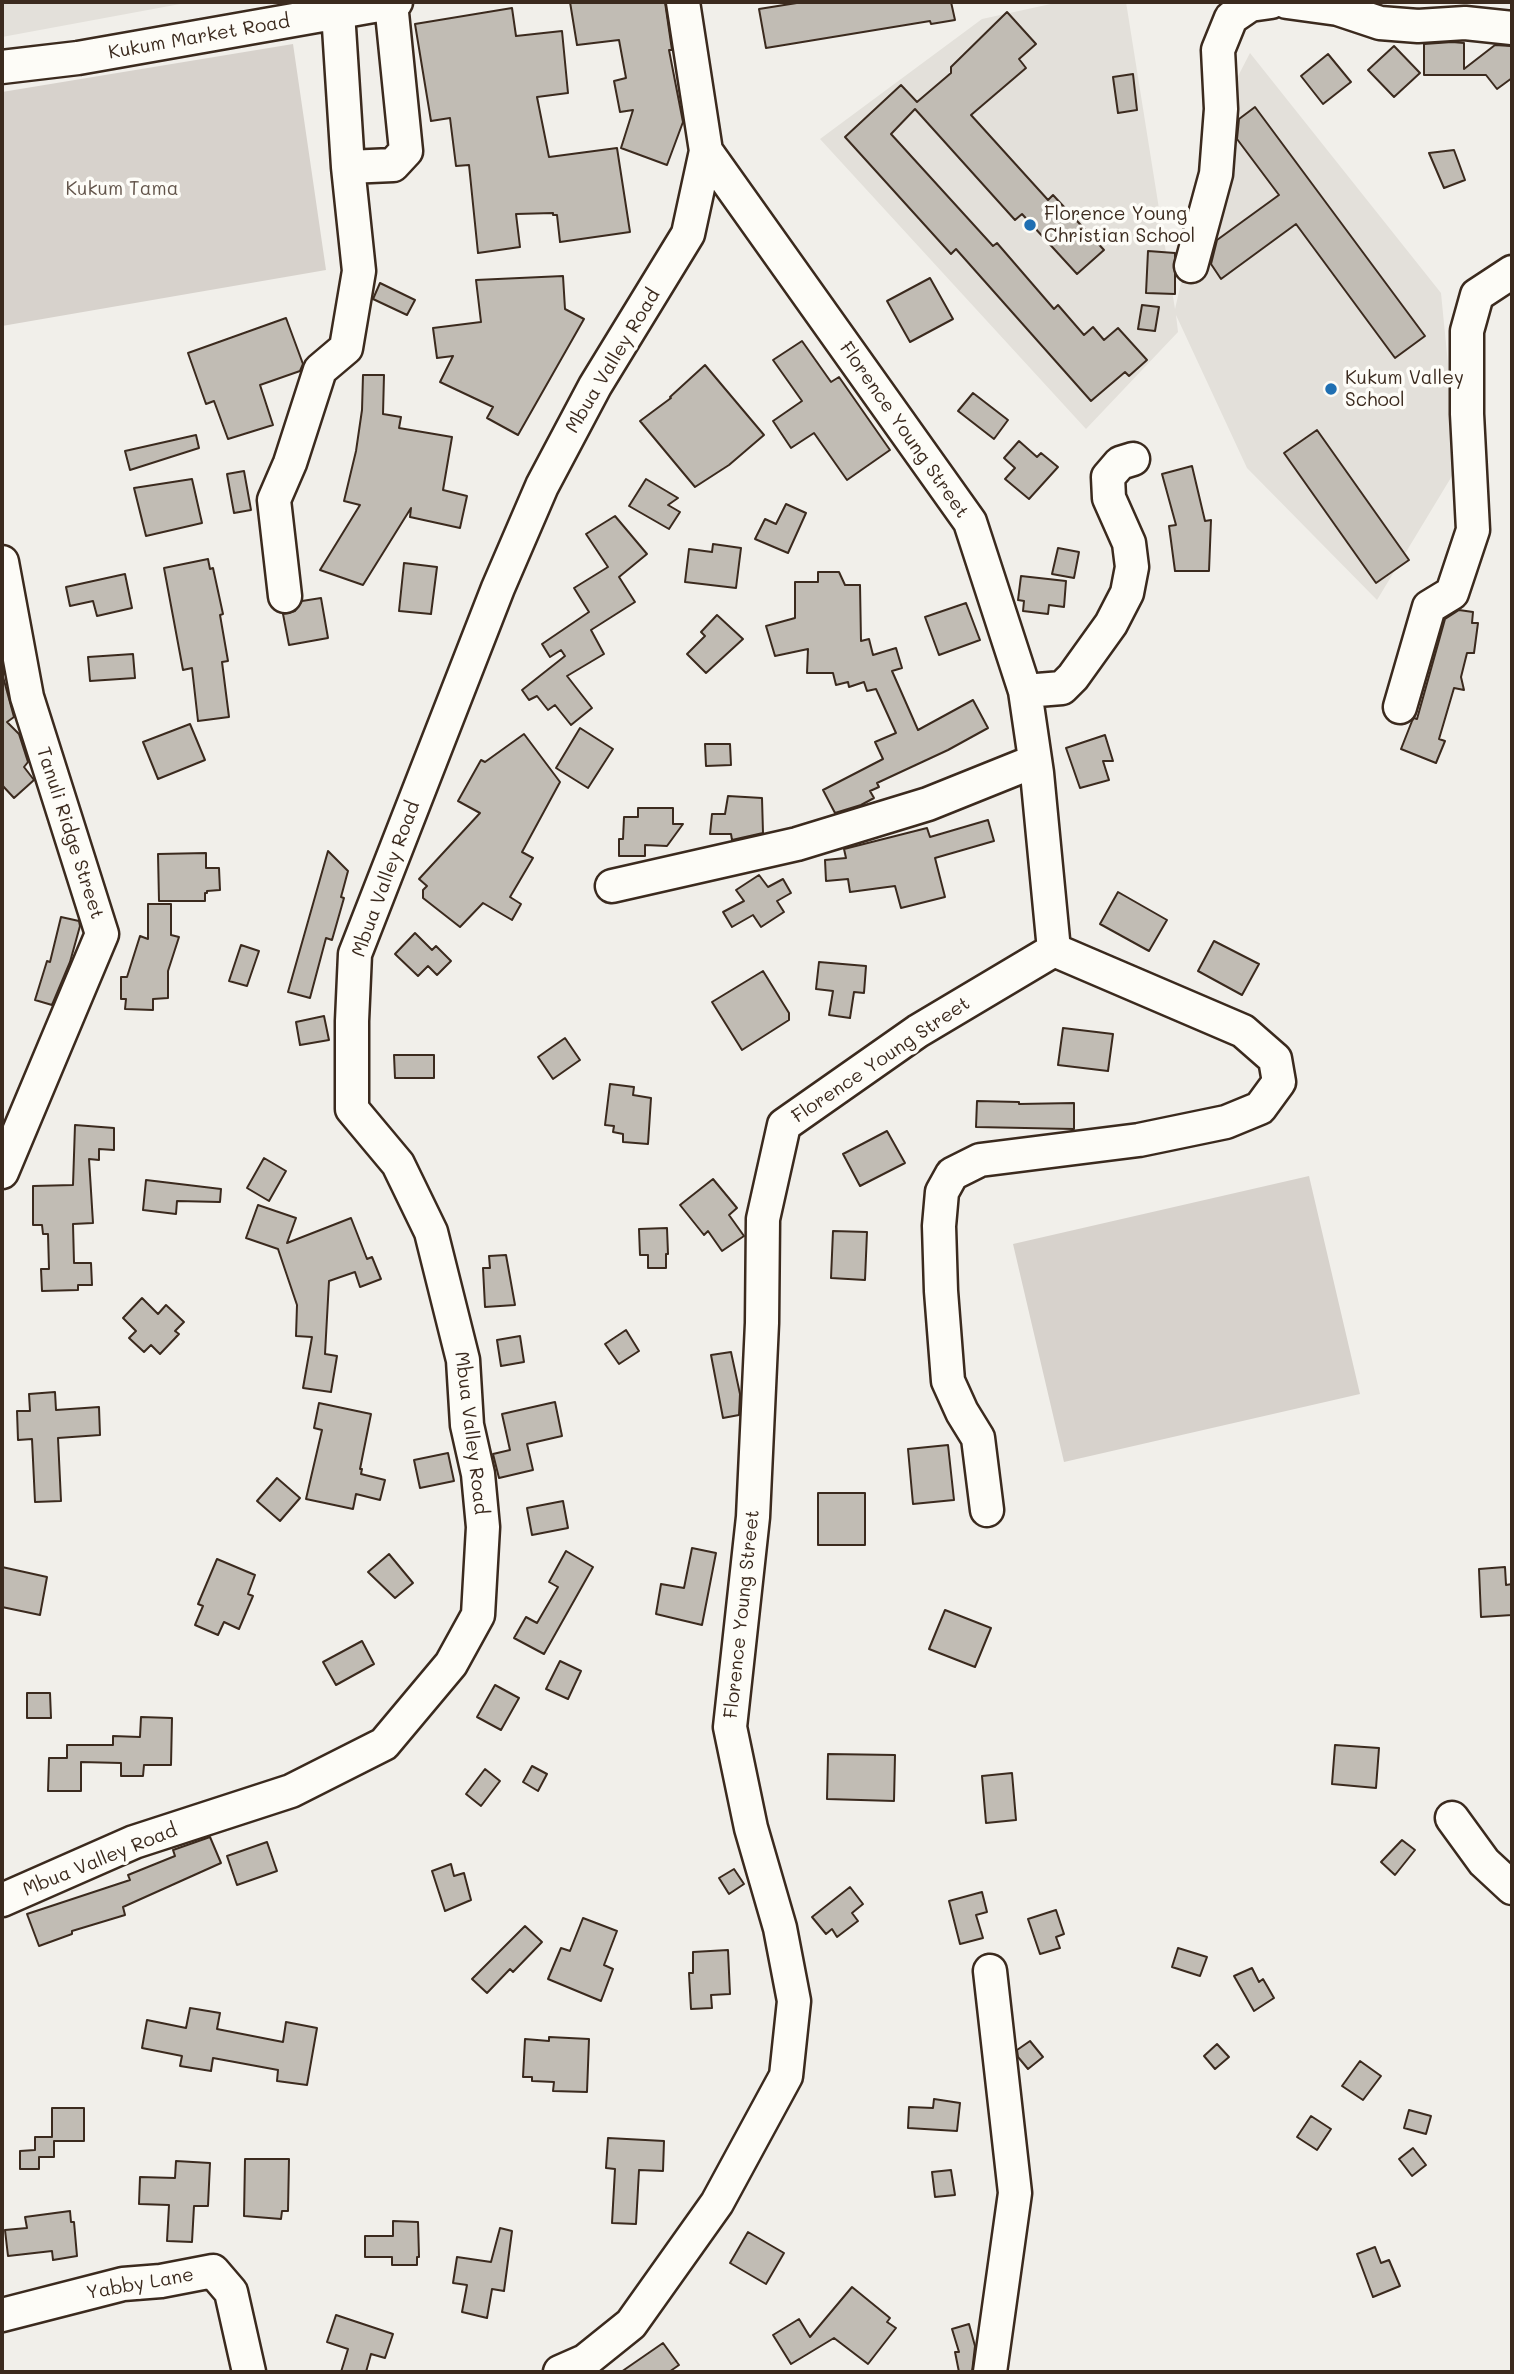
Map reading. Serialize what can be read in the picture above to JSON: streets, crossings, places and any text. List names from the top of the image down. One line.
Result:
{"streets":{"street":["Kukum Market Road","Mbua Valley Road","Florence Young Street","Tanuli Ridge Street","Yabby Lane"]},"crossings":[["Mbua Valley Road","Florence Young Street"]],"parks":["Kukum Tama"],"places":["Florence Young Christian School","Kukum Valley School"]}
